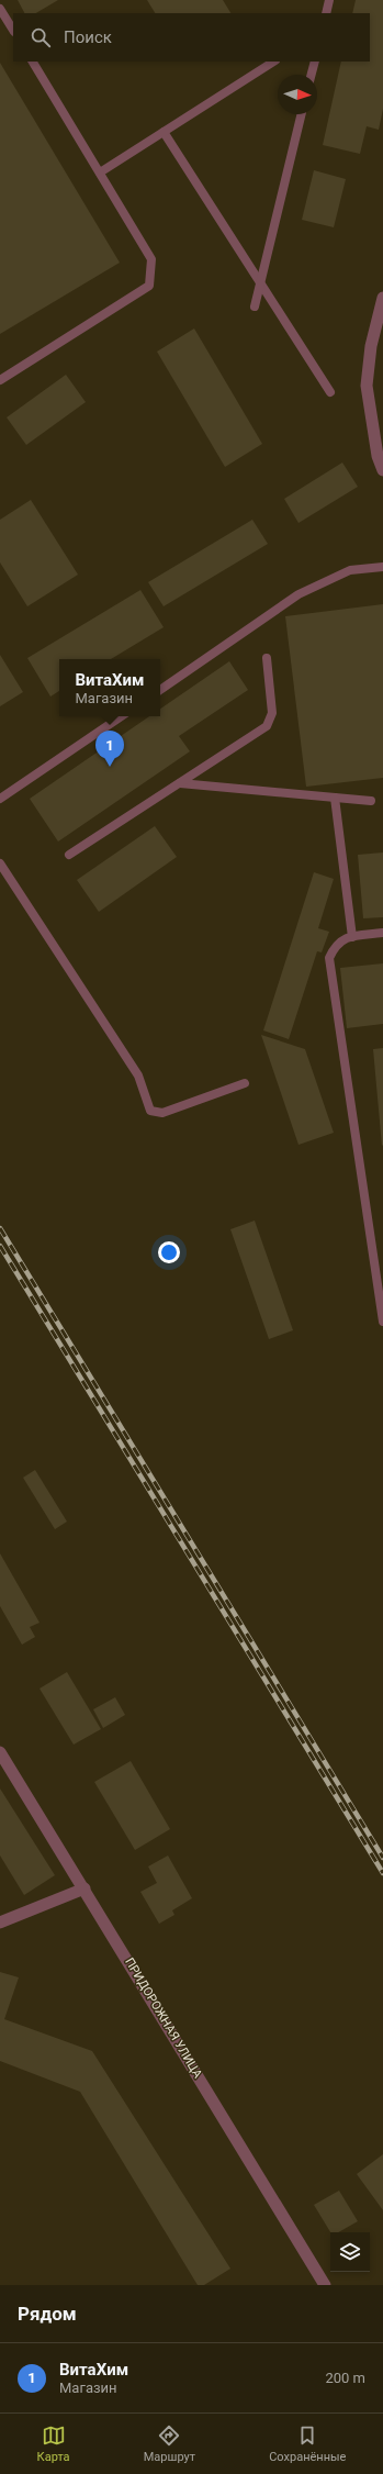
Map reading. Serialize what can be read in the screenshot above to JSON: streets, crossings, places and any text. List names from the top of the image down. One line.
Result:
{"streets":{"street":["ПРИДОРОЖНАЯ УЛИЦА"]},"north":"right","page":{"search":"Поиск","popup":["ВитаХим","Магазин"],"pins":"1","heading":"Рядом","list":[{"mark":"1","name":"ВитаХим","note":"Магазин","value":"200 m"}],"nav":["Карта","Маршрут","Сохранённые"]}}
